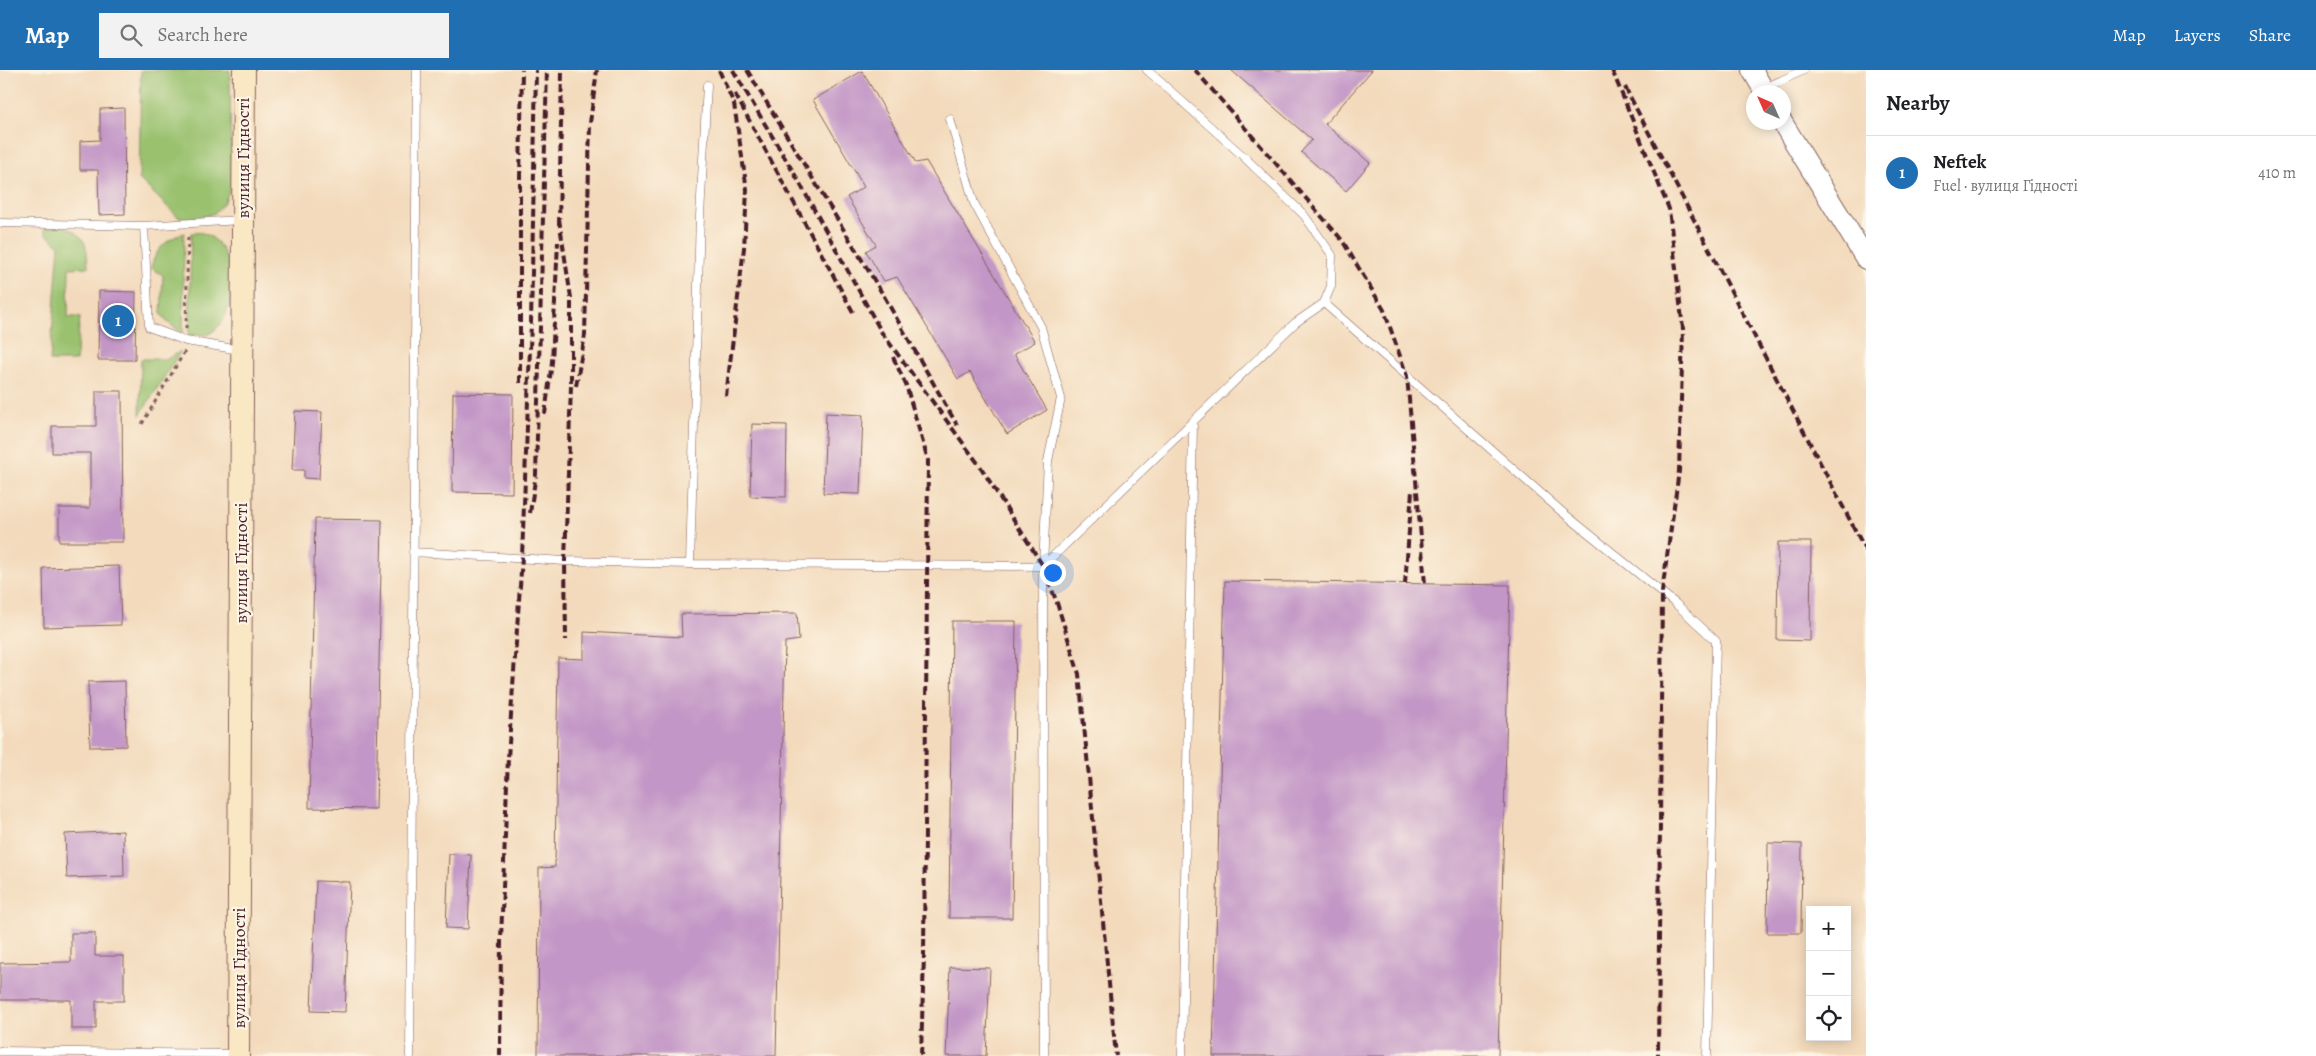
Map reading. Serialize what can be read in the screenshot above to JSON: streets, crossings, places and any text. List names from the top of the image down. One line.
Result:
{"streets":{"main road":["вулиця Гідності"]},"north":"top left","page":{"header":"Map","search":"Search here","nav":["Map","Layers","Share"],"heading":"Nearby","list":[{"mark":"1","name":"Neftek","note":"Fuel · вулиця Гідності","value":"410 m"}],"pins":"1","map_buttons":["+","−"]}}
